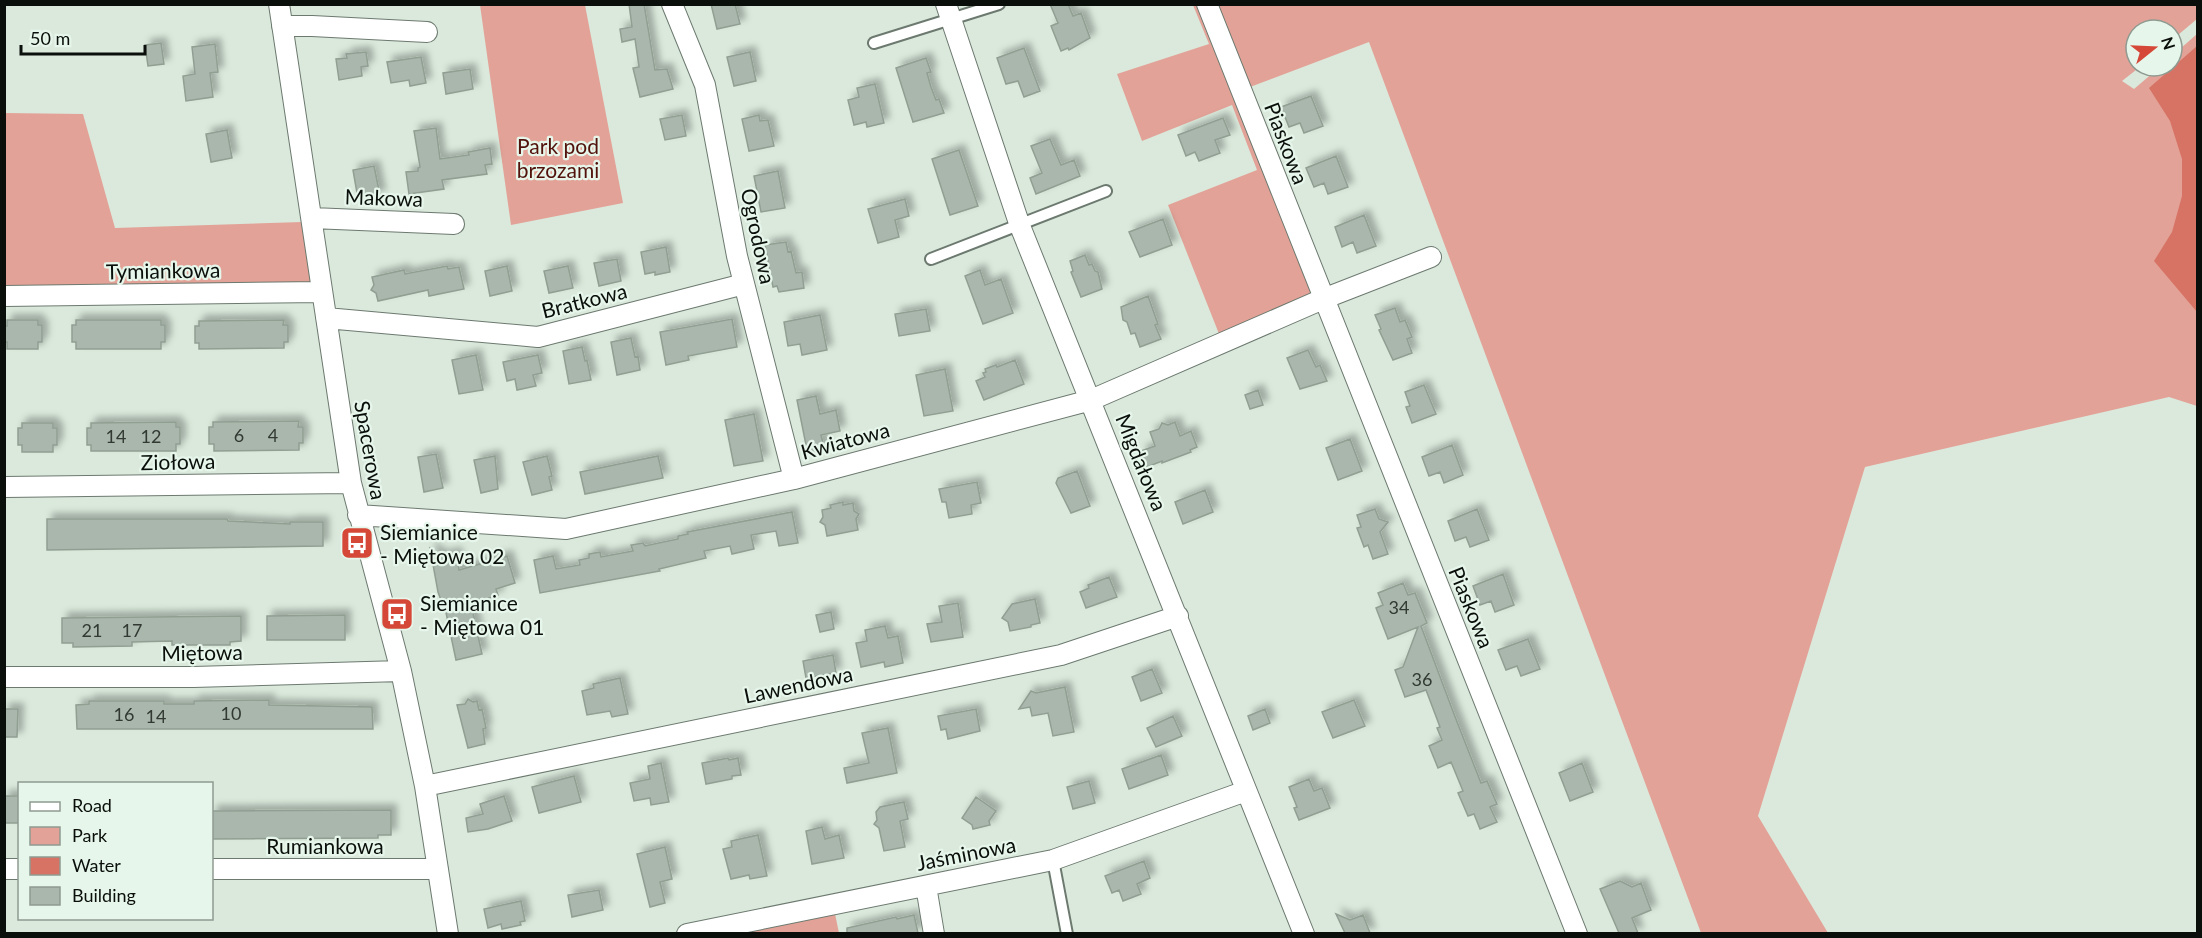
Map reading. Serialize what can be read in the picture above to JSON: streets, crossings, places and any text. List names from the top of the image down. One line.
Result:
{"streets":{"street":["Piaskowa","Makowa","Ogrodowa","Tymiankowa","Bratkowa","Kwiatowa","Spacerowa","Ziołowa","Migdałowa","Miętowa","Lawendowa","Rumiankowa","Jaśminowa"]},"crossings":[["Piaskowa","Kwiatowa"],["Makowa","Spacerowa"],["Ogrodowa","Bratkowa"],["Ogrodowa","Kwiatowa"],["Tymiankowa","Spacerowa"],["Bratkowa","Spacerowa"],["Kwiatowa","Spacerowa"],["Kwiatowa","Migdałowa"],["Spacerowa","Ziołowa"],["Spacerowa","Miętowa"],["Spacerowa","Lawendowa"],["Spacerowa","Rumiankowa"],["Migdałowa","Lawendowa"],["Migdałowa","Jaśminowa"]],"parks":["Park pod brzozami"],"places":{"bus stop":["Siemianice - Miętowa 02","Siemianice - Miętowa 01"]},"house_numbers":["6","4","14","12","34","21","17","36","10","16","14"],"legend":["Road","Park","Water","Building"],"scale_bar":"50 m","north":"right"}
